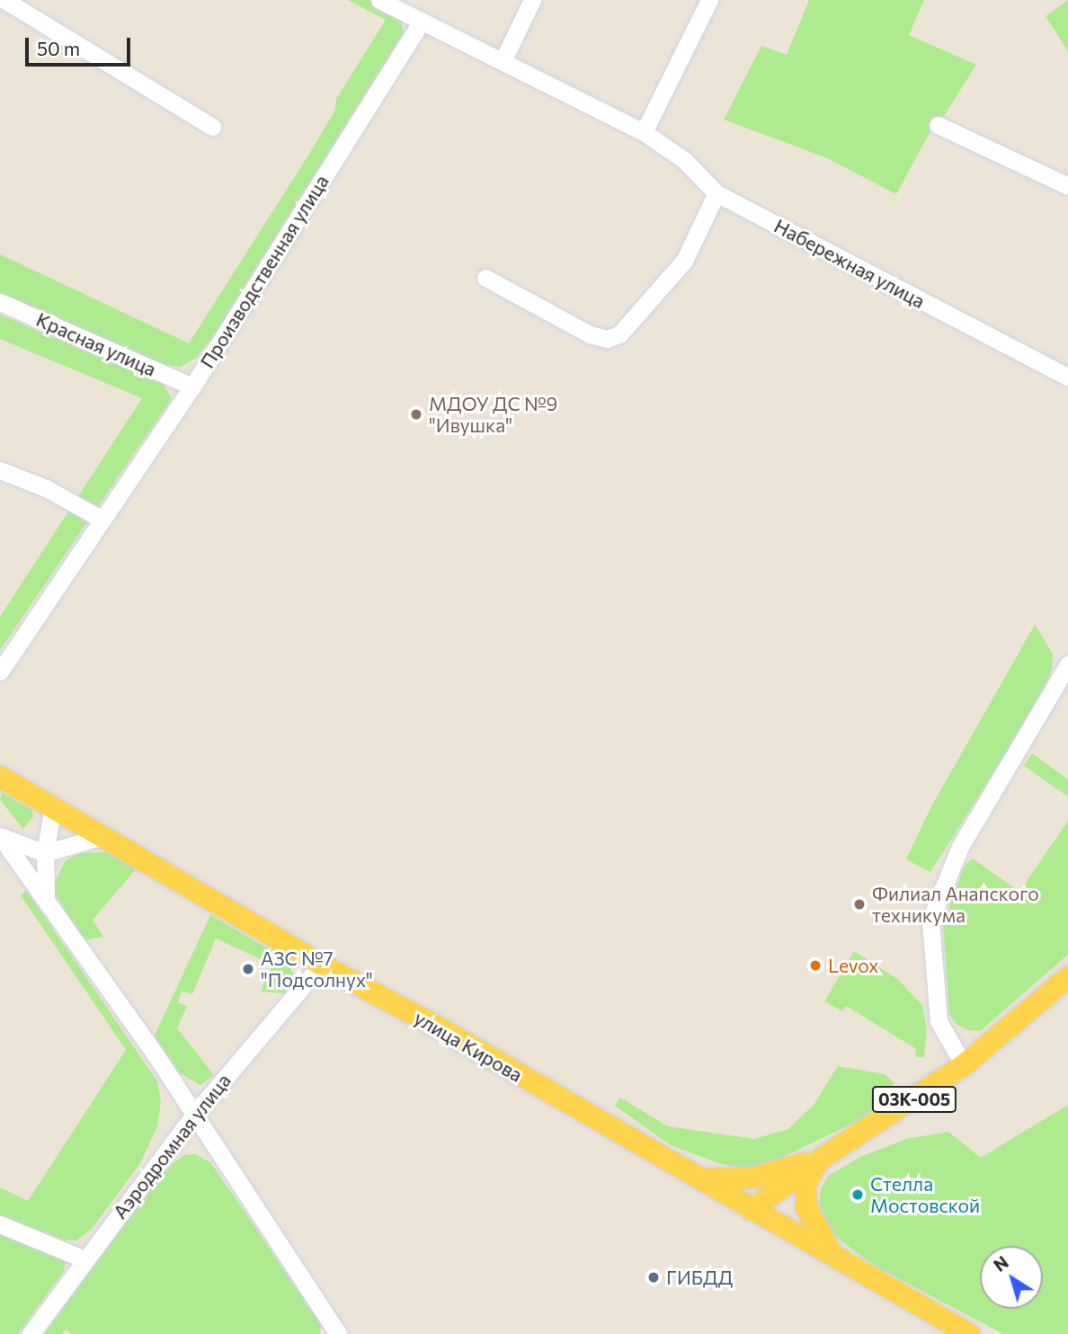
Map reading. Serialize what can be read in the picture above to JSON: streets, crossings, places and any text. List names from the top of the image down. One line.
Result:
{"streets":{"main road":["улица Кирова","03К-005"],"street":["Набережная улица","Производственная улица","Красная улица","Аэродромная улица"]},"crossings":[["Набережная улица","Производственная улица"],["Производственная улица","Красная улица"],["улица Кирова","03К-005"],["улица Кирова","Аэродромная улица"]],"places":["МДОУ ДС №9 \"Ивушка\"","Филиал Анапского техникума","Levox","АЗС №7 \"Подсолнух\"","Стелла Мостовской","ГИБДД"],"scale_bar":"50 m","north":"top left"}
